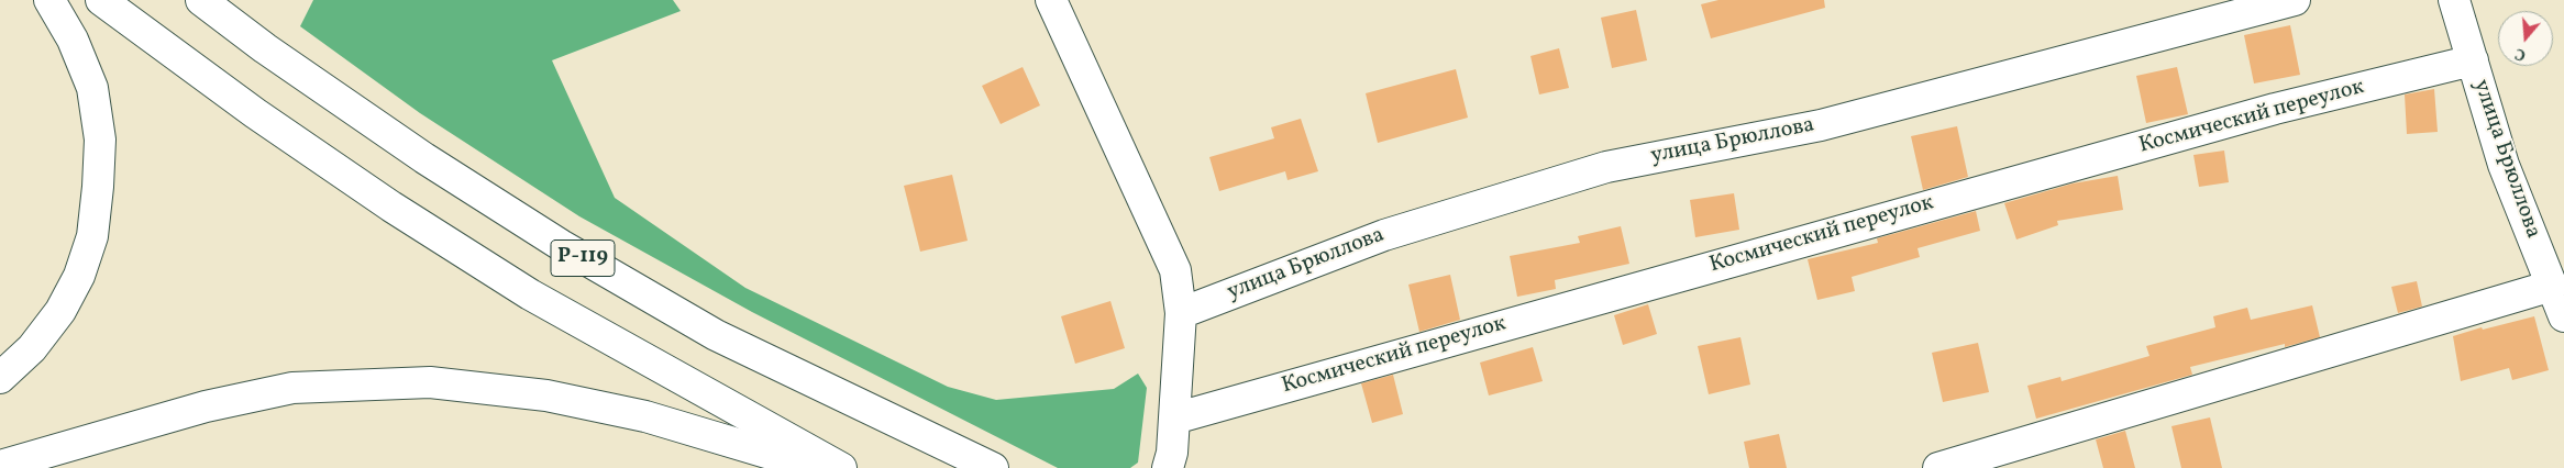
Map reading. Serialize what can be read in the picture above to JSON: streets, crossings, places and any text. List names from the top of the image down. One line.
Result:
{"streets":{"main road":["Космический переулок","улица Брюллова","Р-119"]},"crossings":[["Космический переулок","улица Брюллова"]],"north":"bottom"}
